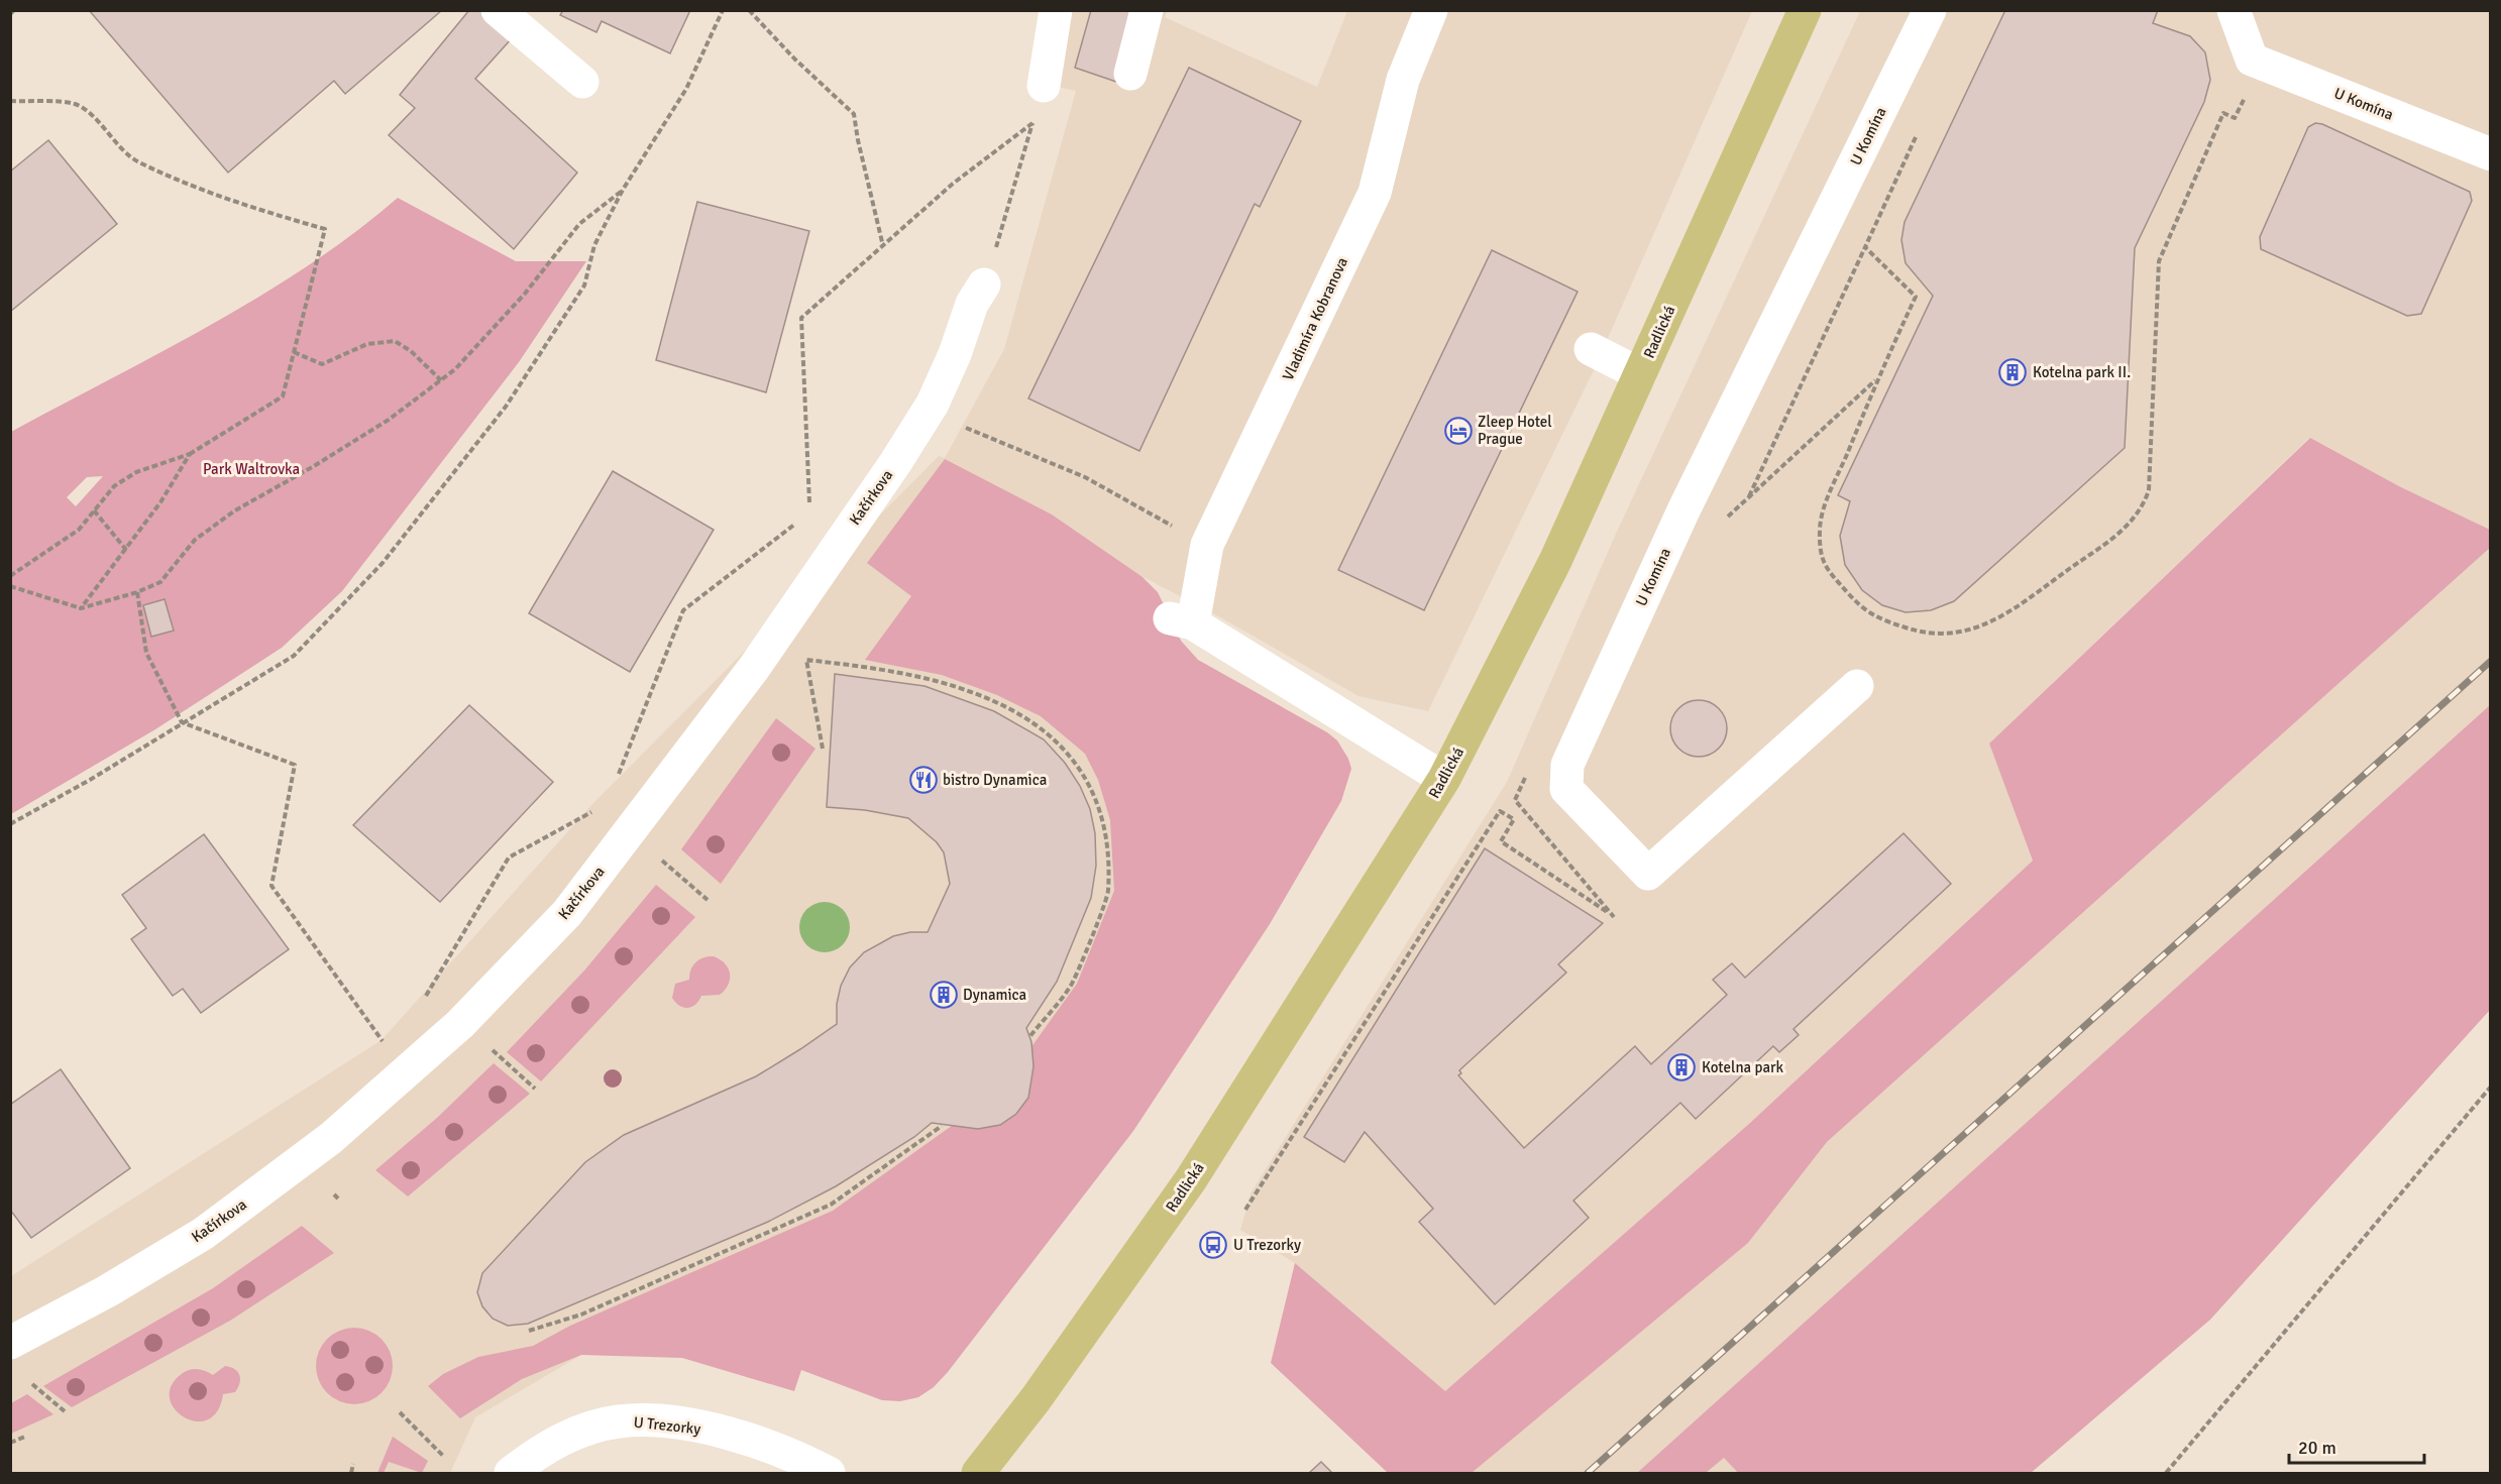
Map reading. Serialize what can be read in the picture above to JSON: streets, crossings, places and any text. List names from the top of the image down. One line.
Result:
{"streets":{"main road":["Radlická"],"street":["U Komína","Vladimíra Kobranova","Kačírkova","U Trezorky"]},"crossings":[["Vladimíra Kobranova","Radlická"]],"parks":["Park Waltrovka"],"places":{"building":["Kotelna park II.","Dynamica","Kotelna park"],"hotel":["Zleep Hotel Prague"],"restaurant":["bistro Dynamica"],"bus stop":["U Trezorky"]},"scale_bar":"20 m"}
